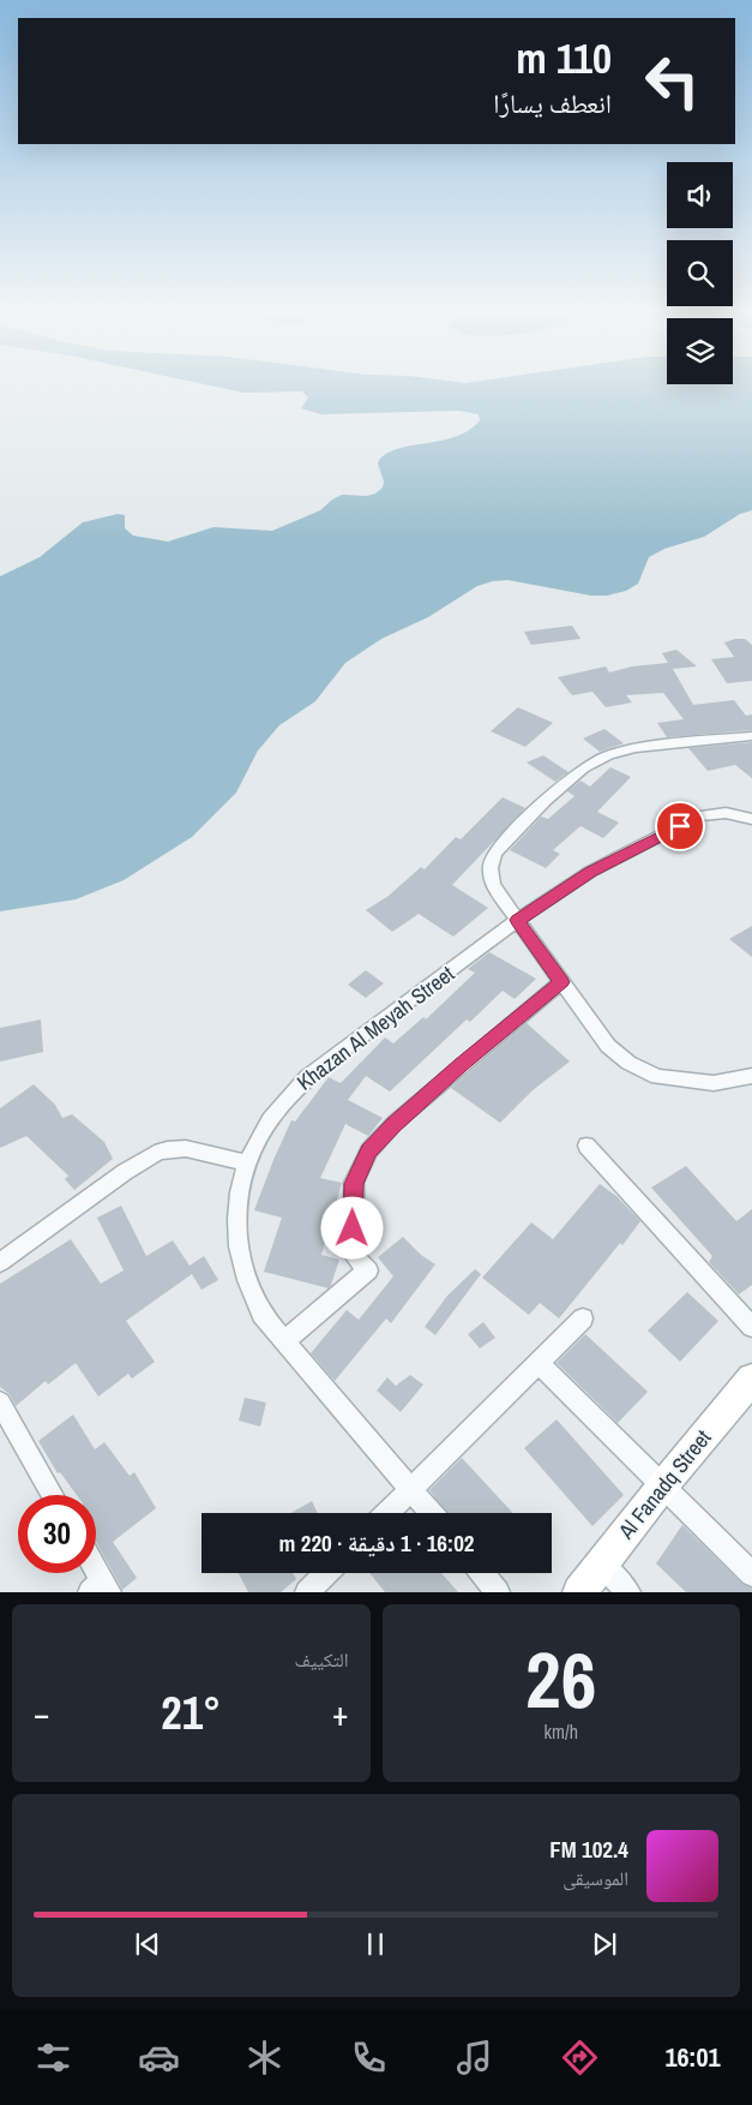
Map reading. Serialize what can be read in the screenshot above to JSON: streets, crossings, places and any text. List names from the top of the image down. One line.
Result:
{"streets":{"street":["Khazan Al Meyah Street","Al Fanadq Street"]},"page":{"turn":["110 m","انعطف يسارًا"],"limit":"30","trip":"16:02 · 1 دقيقة · 220 m","tile":[["26","km/h"],"التكييف"],"heat":["−","21°","+"],"song":["102.4 FM","الموسيقى"],"tabs":"16:01"}}
